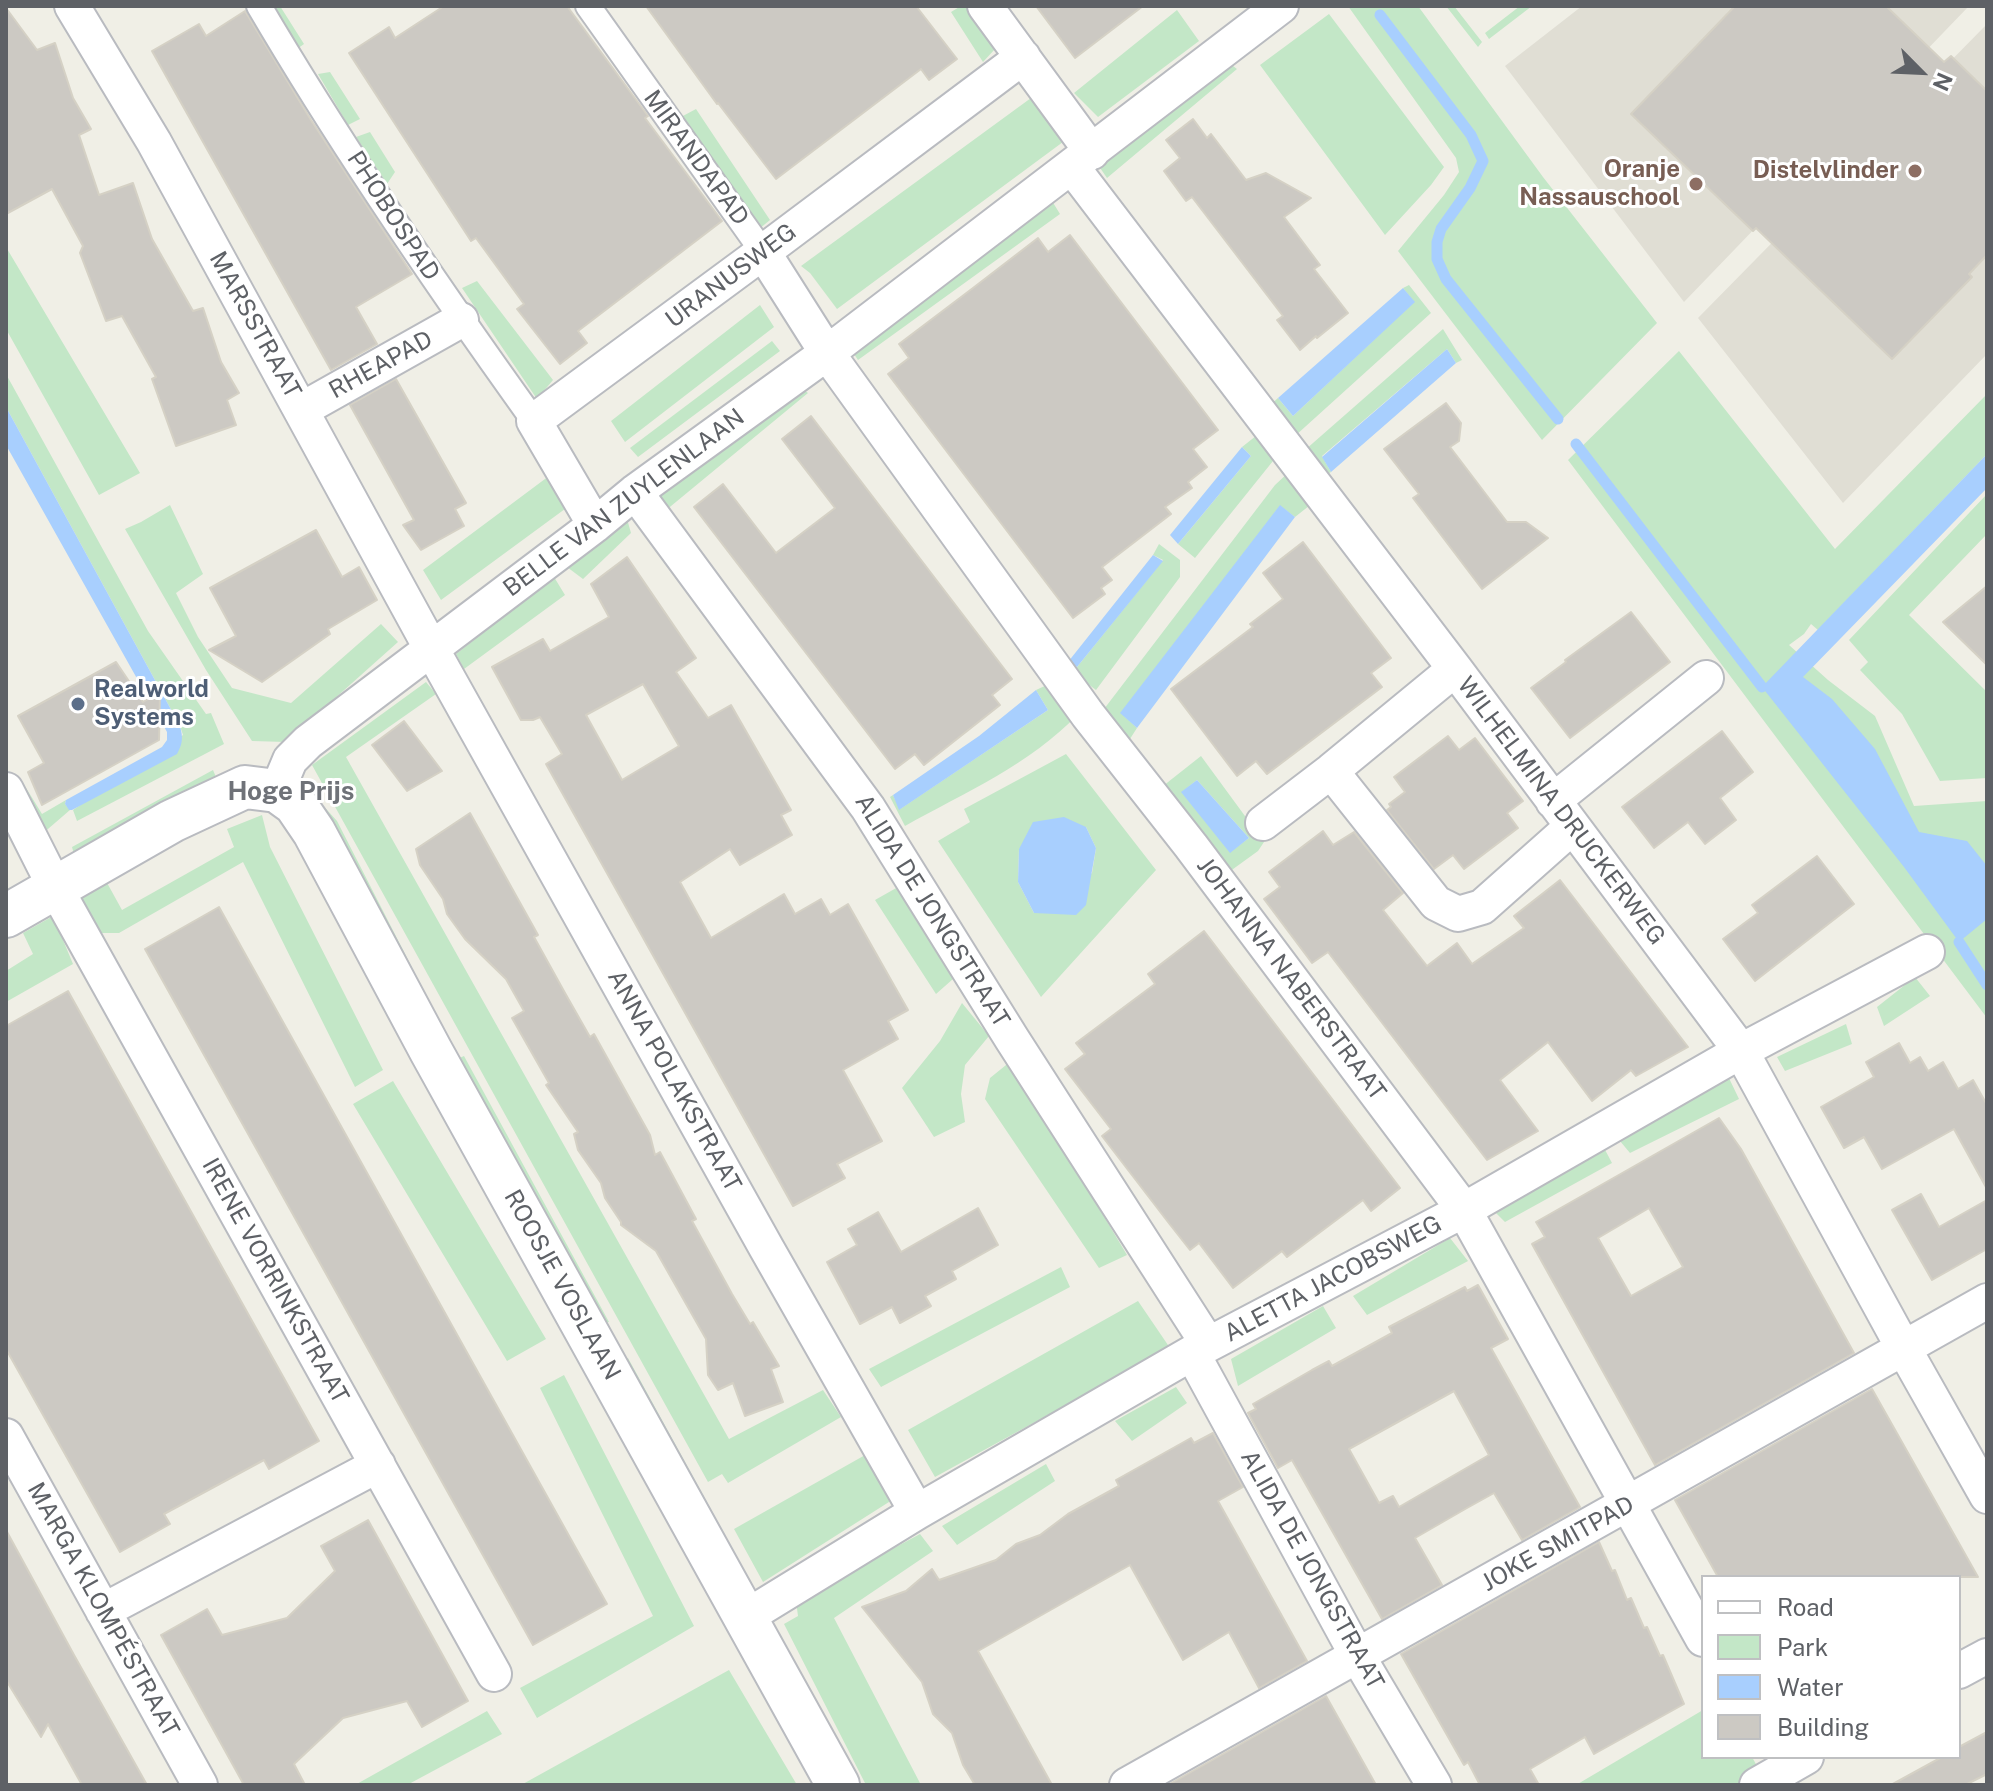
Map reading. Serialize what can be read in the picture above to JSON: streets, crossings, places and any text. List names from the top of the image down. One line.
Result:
{"streets":{"street":["MIRANDAPAD","PHOBOSPAD","URANUSWEG","MARSSTRAAT","RHEAPAD","BELLE VAN ZUYLENLAAN","WILHELMINA DRUCKERWEG","ALIDA DE JONGSTRAAT","JOHANNA NABERSTRAAT","ANNA POLAKSTRAAT","ALETTA JACOBSWEG","IRENE VORRINKSTRAAT","ROOSJE VOSLAAN","JOKE SMITPAD","MARGA KLOMPÉSTRAAT"]},"crossings":[["MIRANDAPAD","URANUSWEG"],["MIRANDAPAD","BELLE VAN ZUYLENLAAN"],["MIRANDAPAD","JOHANNA NABERSTRAAT"],["PHOBOSPAD","URANUSWEG"],["PHOBOSPAD","RHEAPAD"],["URANUSWEG","WILHELMINA DRUCKERWEG"],["MARSSTRAAT","RHEAPAD"],["MARSSTRAAT","BELLE VAN ZUYLENLAAN"],["MARSSTRAAT","ANNA POLAKSTRAAT"],["BELLE VAN ZUYLENLAAN","WILHELMINA DRUCKERWEG"],["BELLE VAN ZUYLENLAAN","ALIDA DE JONGSTRAAT"],["BELLE VAN ZUYLENLAAN","JOHANNA NABERSTRAAT"],["BELLE VAN ZUYLENLAAN","ANNA POLAKSTRAAT"],["BELLE VAN ZUYLENLAAN","ROOSJE VOSLAAN"],["WILHELMINA DRUCKERWEG","ALETTA JACOBSWEG"],["WILHELMINA DRUCKERWEG","JOKE SMITPAD"],["ALIDA DE JONGSTRAAT","ALETTA JACOBSWEG"],["ALIDA DE JONGSTRAAT","JOKE SMITPAD"],["JOHANNA NABERSTRAAT","ALETTA JACOBSWEG"],["JOHANNA NABERSTRAAT","JOKE SMITPAD"],["ANNA POLAKSTRAAT","ALETTA JACOBSWEG"],["ALETTA JACOBSWEG","ROOSJE VOSLAAN"]],"districts":["Hoge Prijs"],"places":["Distelvlinder","Oranje Nassauschool","Realworld Systems"],"legend":["Road","Park","Water","Building"],"north":"bottom right"}
